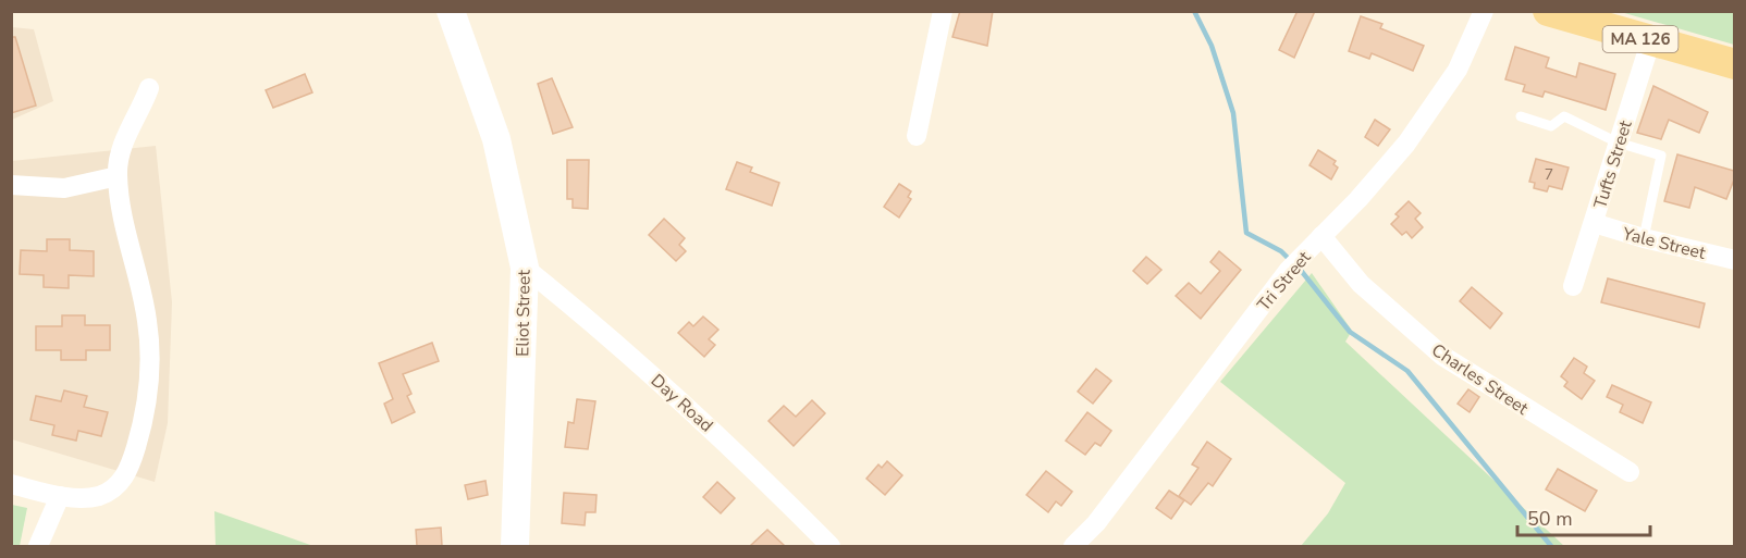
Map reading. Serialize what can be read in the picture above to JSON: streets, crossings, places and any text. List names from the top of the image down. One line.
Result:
{"streets":{"main road":["MA 126"],"street":["Tufts Street","Yale Street","Tri Street","Eliot Street","Charles Street","Day Road"]},"crossings":[["MA 126","Tufts Street"],["Tufts Street","Yale Street"],["Tri Street","Charles Street"],["Eliot Street","Day Road"]],"house_numbers":["7"],"scale_bar":"50 m"}
